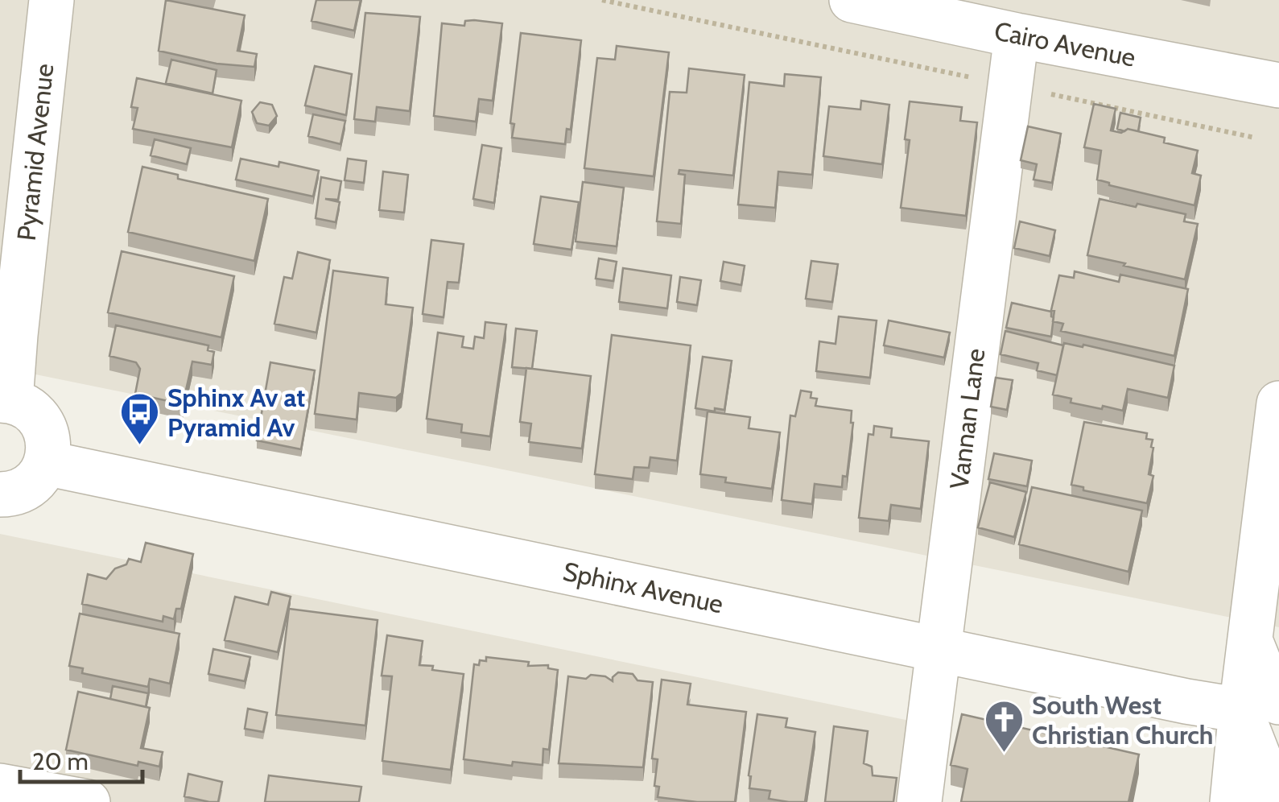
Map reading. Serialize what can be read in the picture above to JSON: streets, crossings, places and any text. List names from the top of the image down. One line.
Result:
{"streets":{"street":["Cairo Avenue","Pyramid Avenue","Vannan Lane","Sphinx Avenue"]},"crossings":[["Cairo Avenue","Vannan Lane"],["Vannan Lane","Sphinx Avenue"]],"places":{"bus stop":["Sphinx Av at Pyramid Av"],"church":["South West Christian Church"]},"scale_bar":"20 m"}
